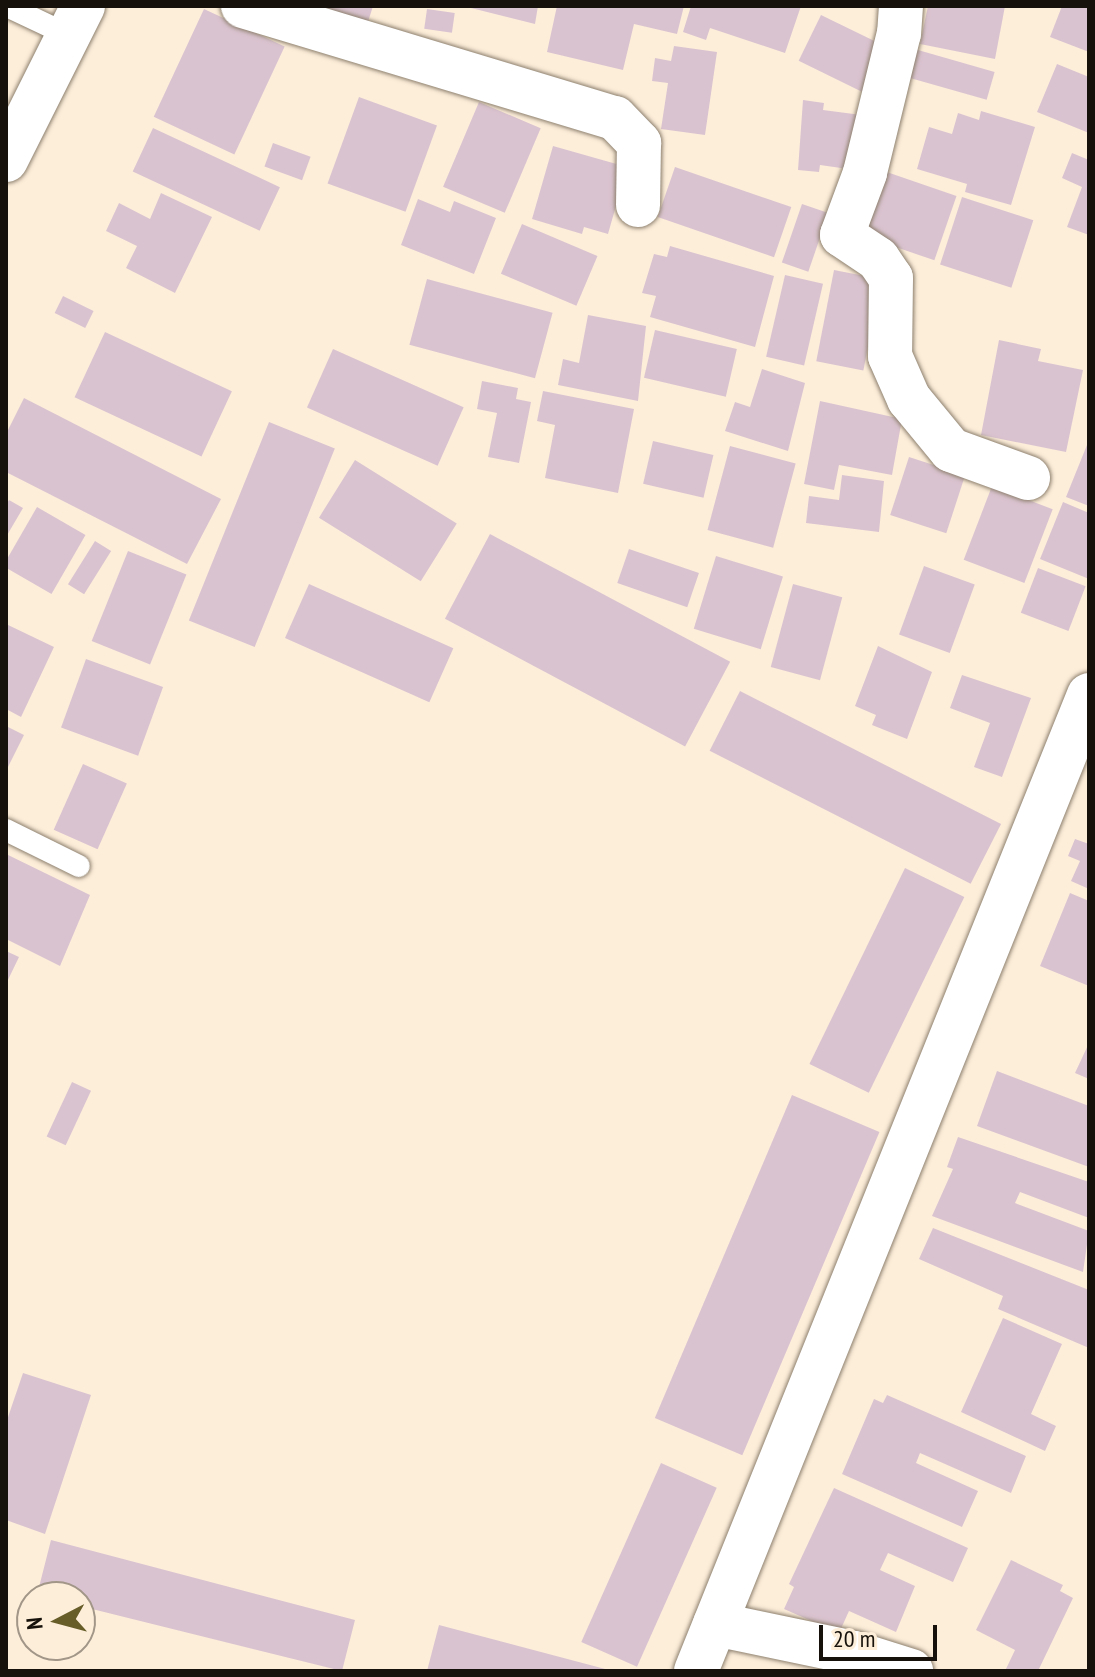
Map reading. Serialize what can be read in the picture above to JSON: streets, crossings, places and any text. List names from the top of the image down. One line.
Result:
{"scale_bar":"20 m","north":"left"}
